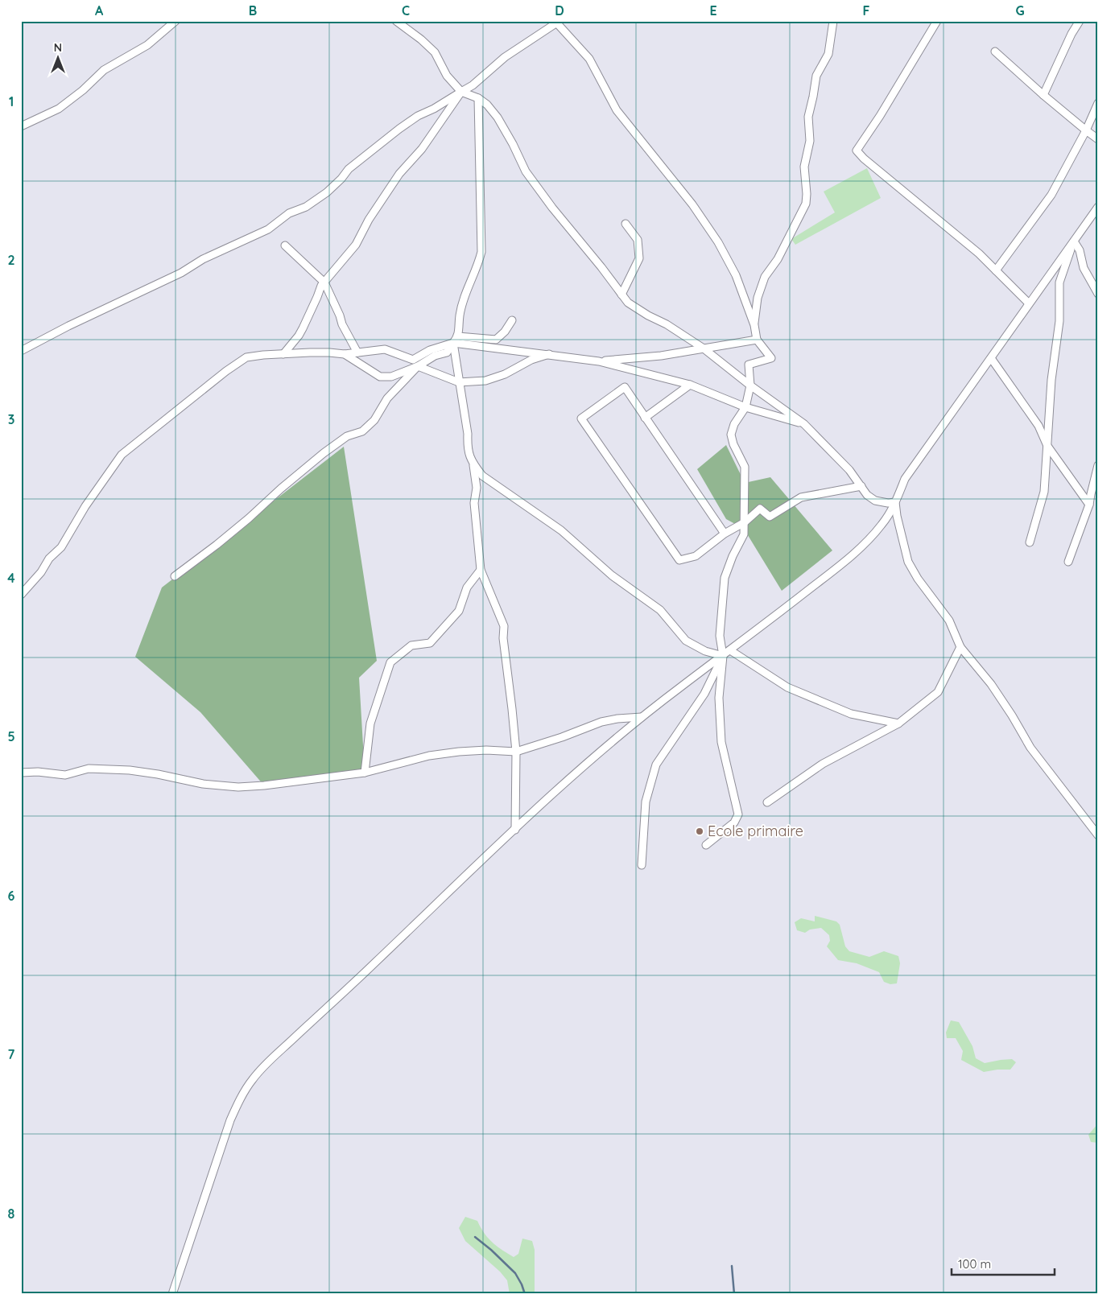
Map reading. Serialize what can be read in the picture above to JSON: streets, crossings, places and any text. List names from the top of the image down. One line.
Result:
{"places":["Ecole primaire"],"scale_bar":"100 m","north":"top","grid":{"columns":["A","B","C","D","E","F","G"],"rows":["1","2","3","4","5","6","7","8"]}}
